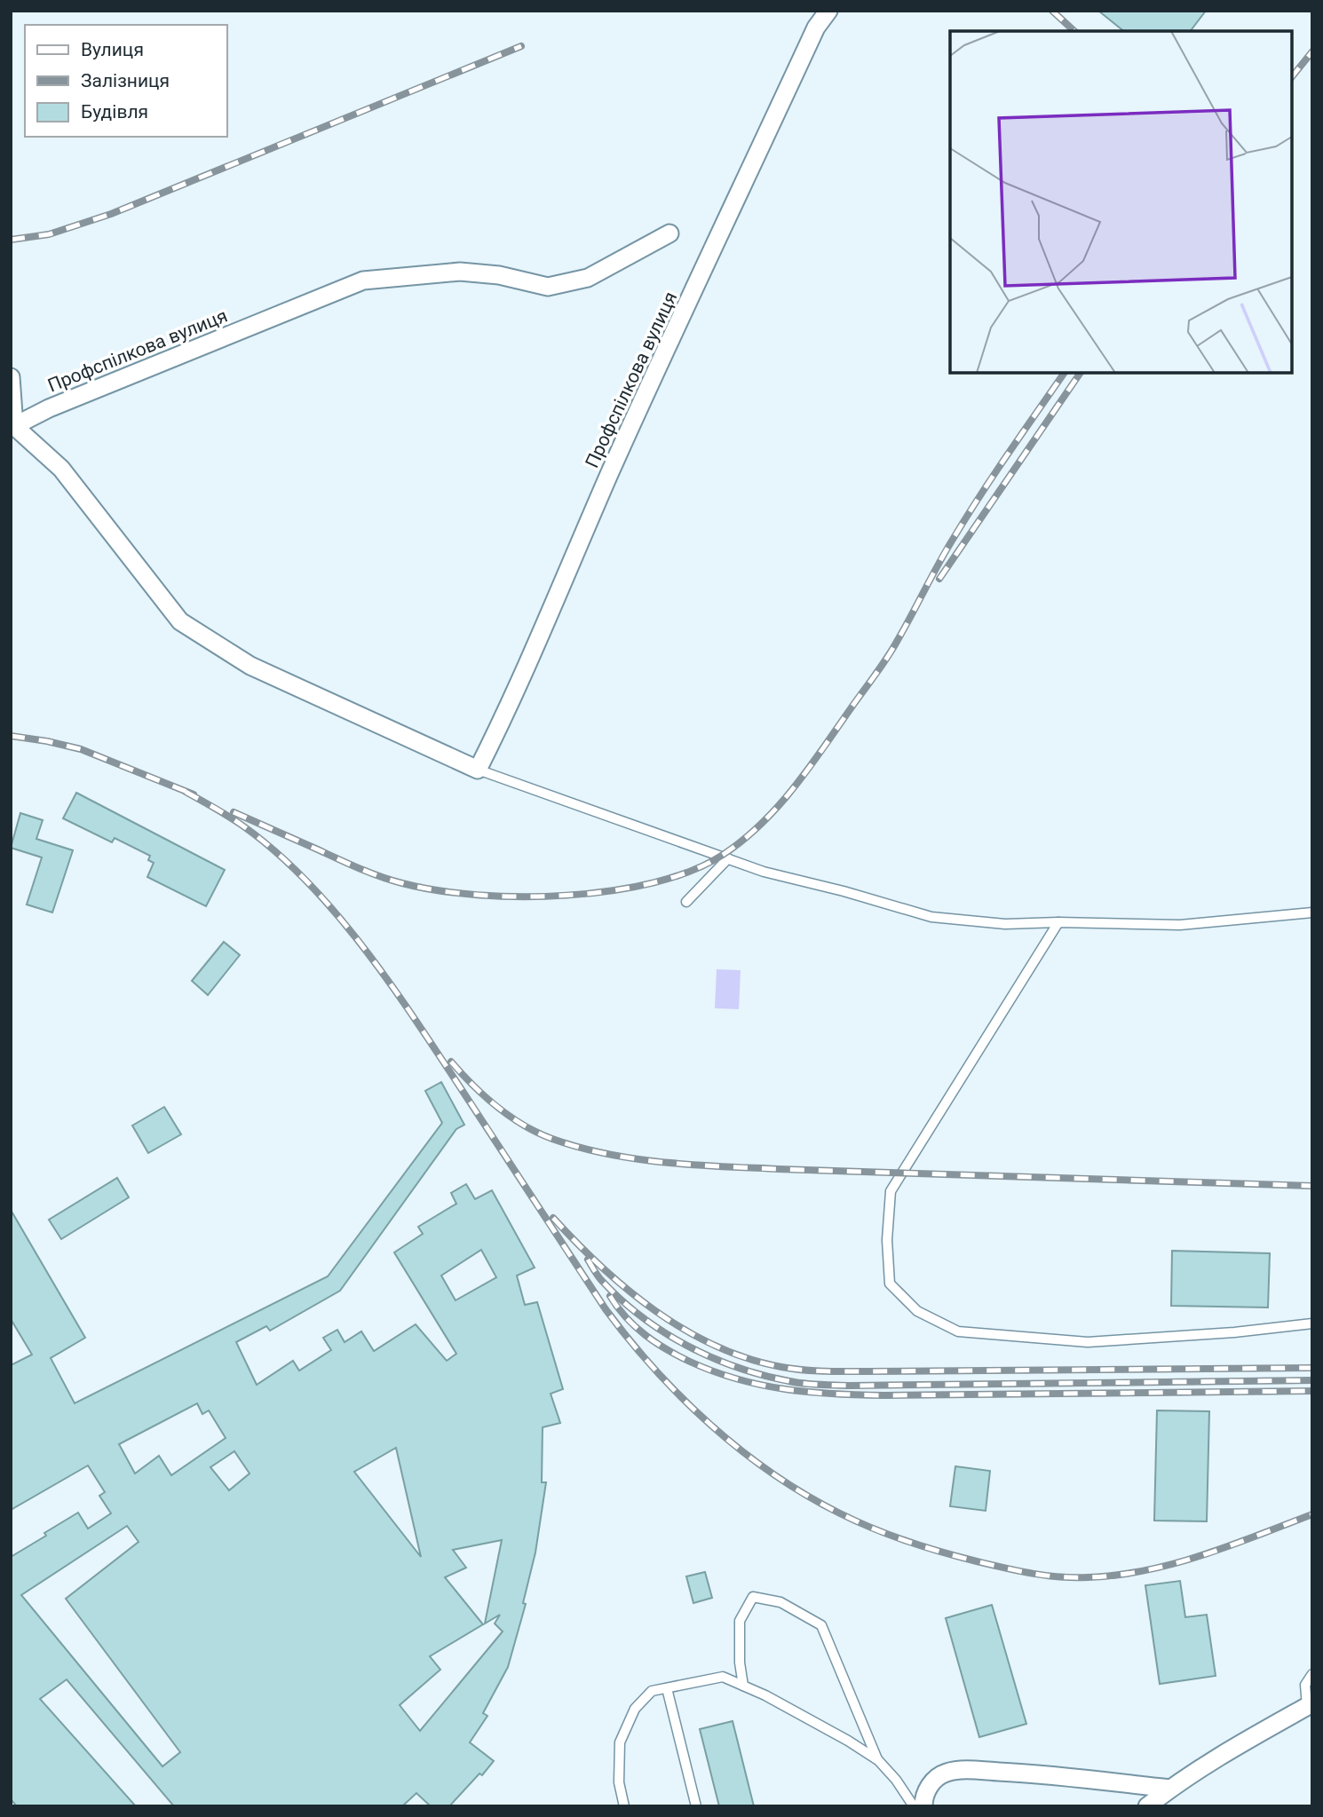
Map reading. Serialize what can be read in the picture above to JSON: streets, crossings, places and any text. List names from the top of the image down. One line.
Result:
{"streets":{"street":["Профспілкова вулиця"]},"legend":["Вулиця","Залізниця","Будівля"]}
